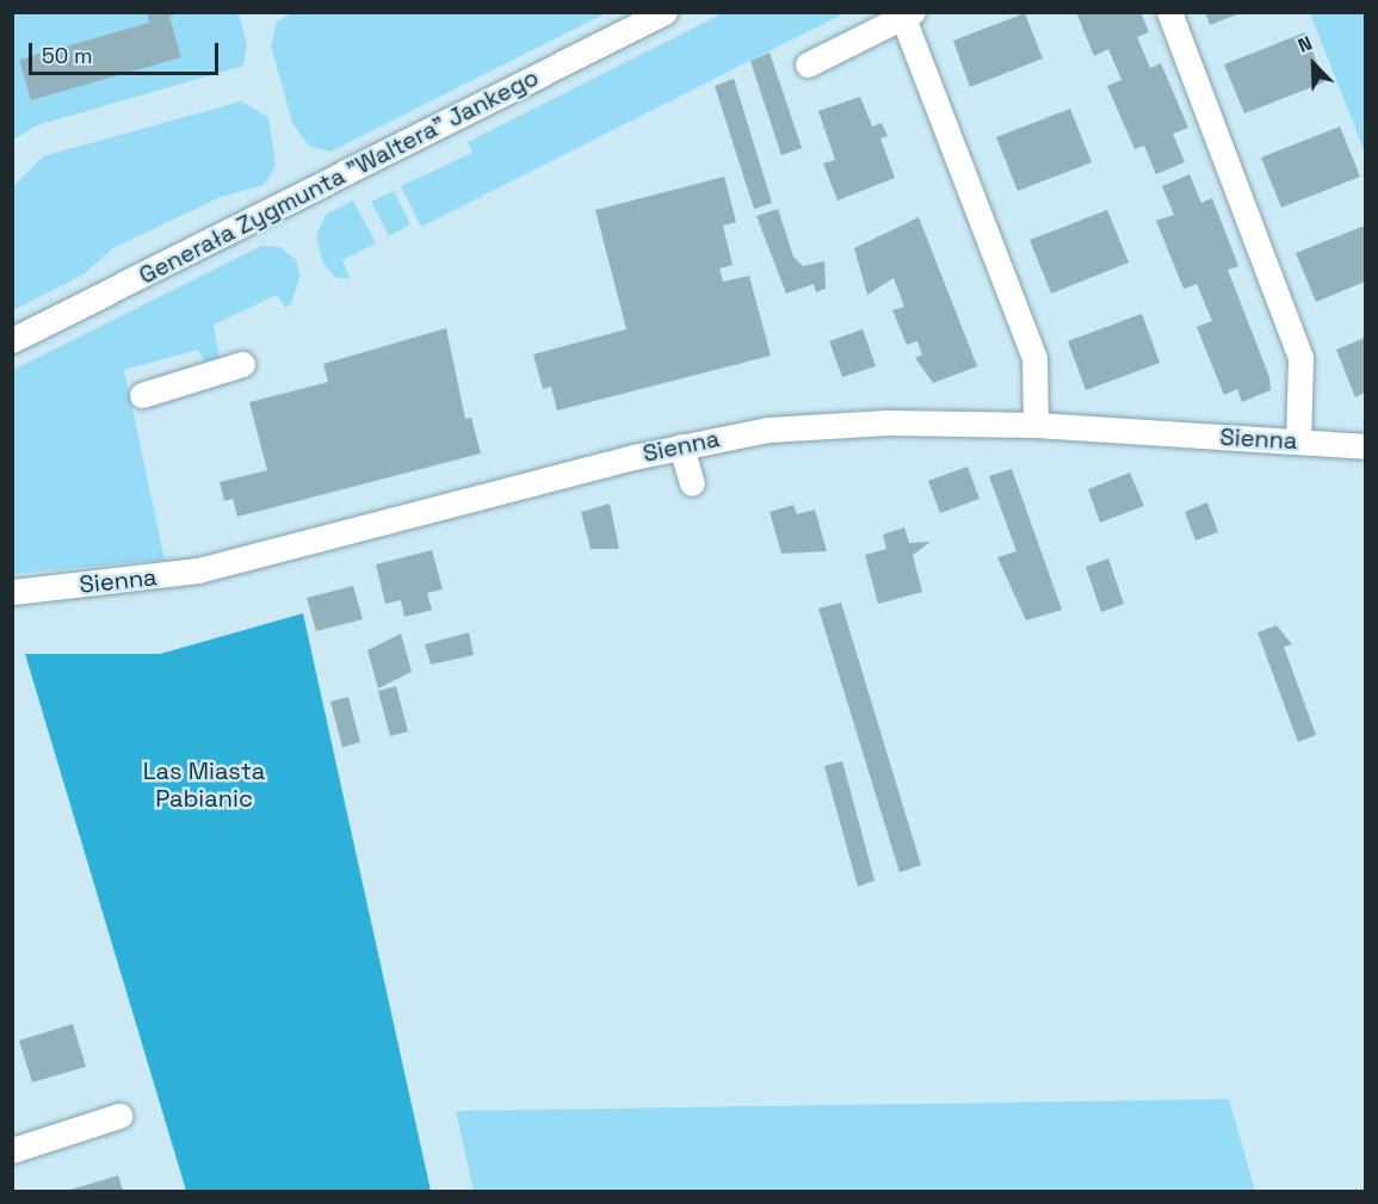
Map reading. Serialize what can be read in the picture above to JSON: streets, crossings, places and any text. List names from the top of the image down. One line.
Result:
{"streets":{"street":["Generała Zygmunta \"Waltera\" Jankego","Sienna"]},"parks":["Las Miasta Pabianic"],"scale_bar":"50 m","north":"top left"}
